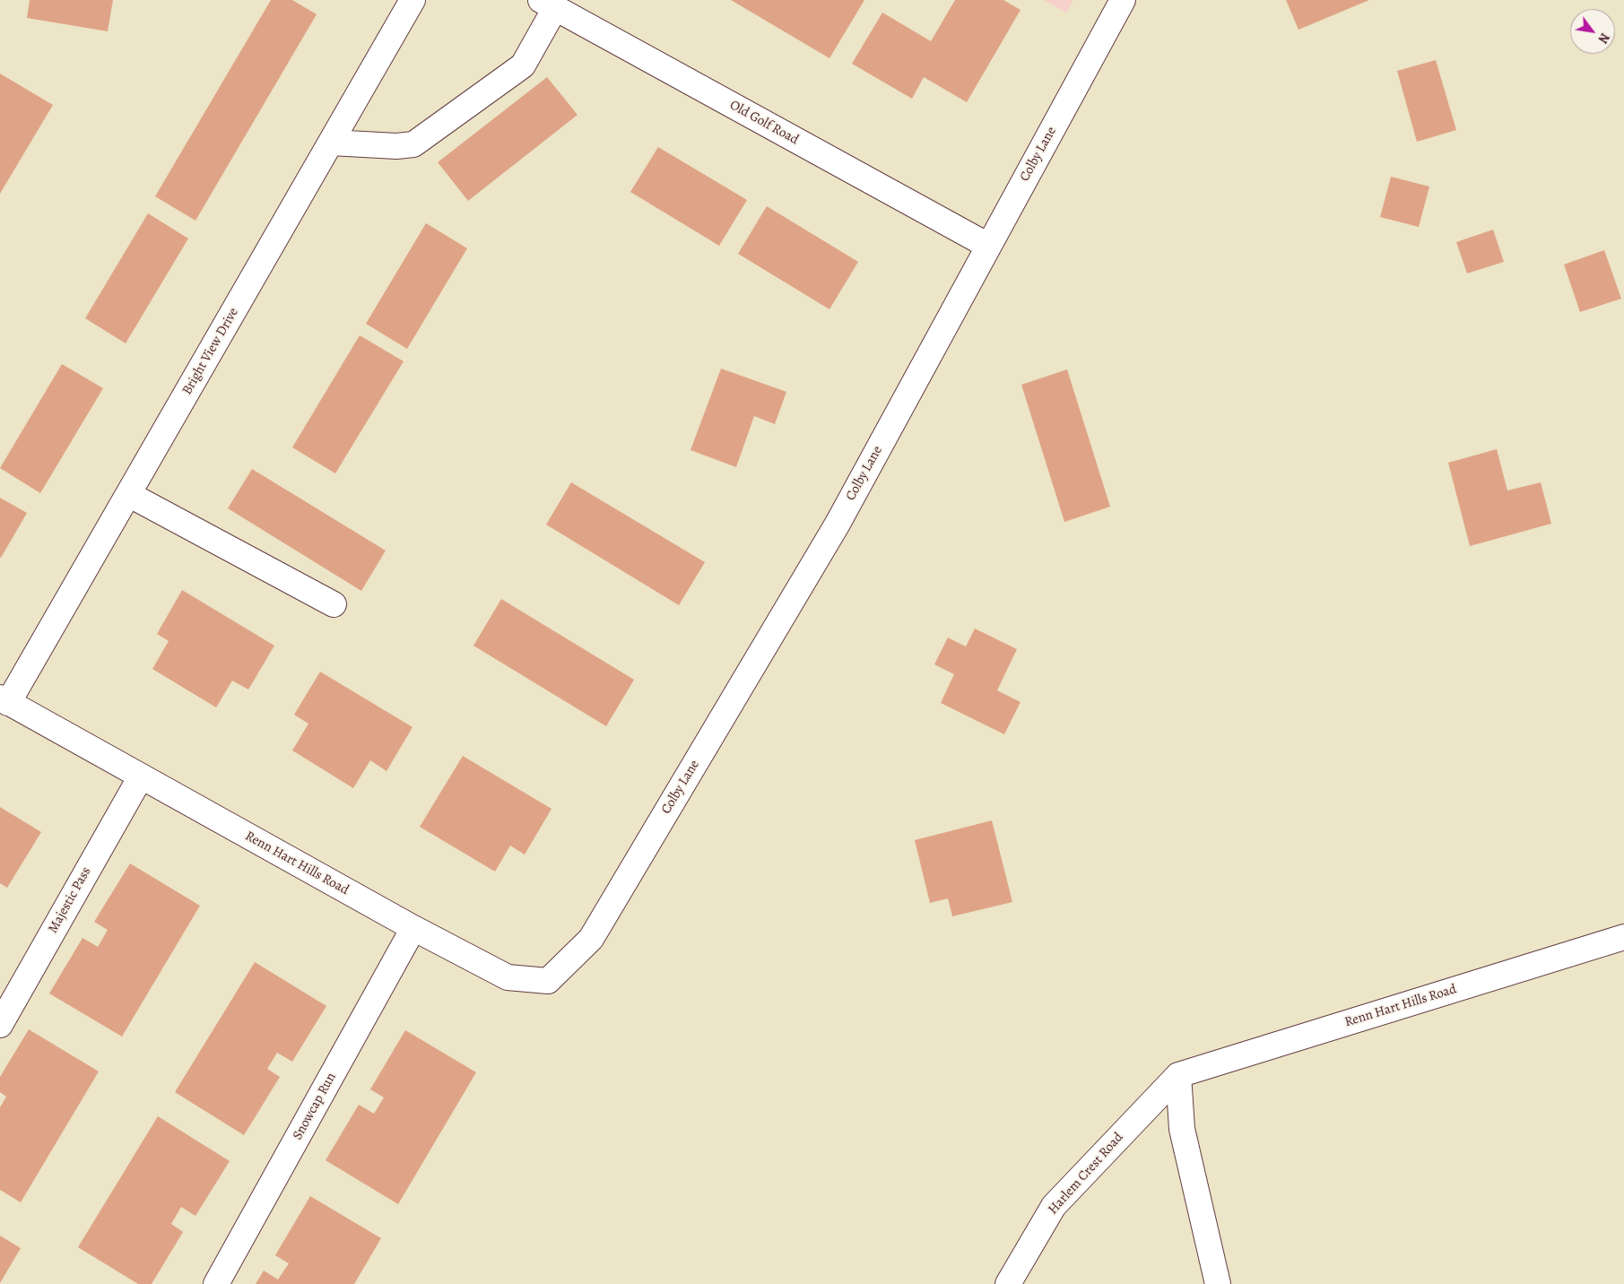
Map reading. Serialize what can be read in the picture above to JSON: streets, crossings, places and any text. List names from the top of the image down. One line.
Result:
{"streets":{"street":["Old Golf Road","Colby Lane","Bright View Drive","Renn Hart Hills Road","Majestic Pass","Snowcap Run","Harlem Crest Road"]},"crossings":[["Old Golf Road","Colby Lane"],["Colby Lane","Renn Hart Hills Road"],["Bright View Drive","Renn Hart Hills Road"],["Renn Hart Hills Road","Majestic Pass"],["Renn Hart Hills Road","Snowcap Run"],["Renn Hart Hills Road","Harlem Crest Road"]],"north":"bottom right"}
